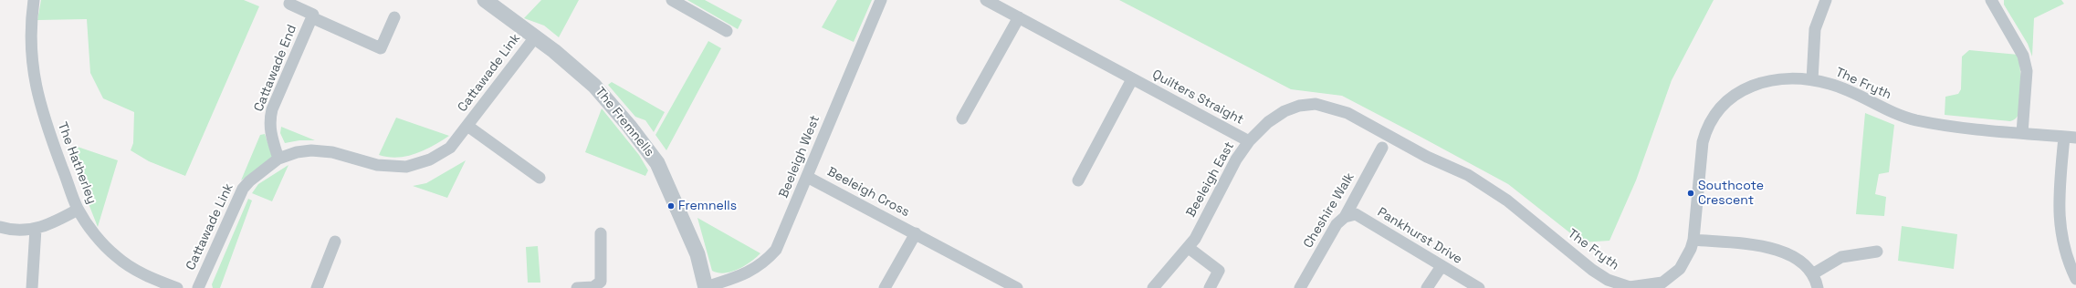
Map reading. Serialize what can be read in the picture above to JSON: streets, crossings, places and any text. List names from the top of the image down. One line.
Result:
{"streets":{"street":["Cattawade End","Cattawade Link","The Fryth","Quilters Straight","The Fremnells","Beeleigh West","The Hatherley","Beeleigh East","Beeleigh Cross","Cheshire Walk","Pankhurst Drive"]},"crossings":[["Cattawade End","Cattawade Link"],["Cattawade Link","The Fremnells"],["The Fryth","Beeleigh East"],["Quilters Straight","Beeleigh East"],["The Fremnells","Beeleigh West"],["Beeleigh West","Beeleigh Cross"],["Cheshire Walk","Pankhurst Drive"]],"places":["Southcote Crescent","Fremnells"]}
